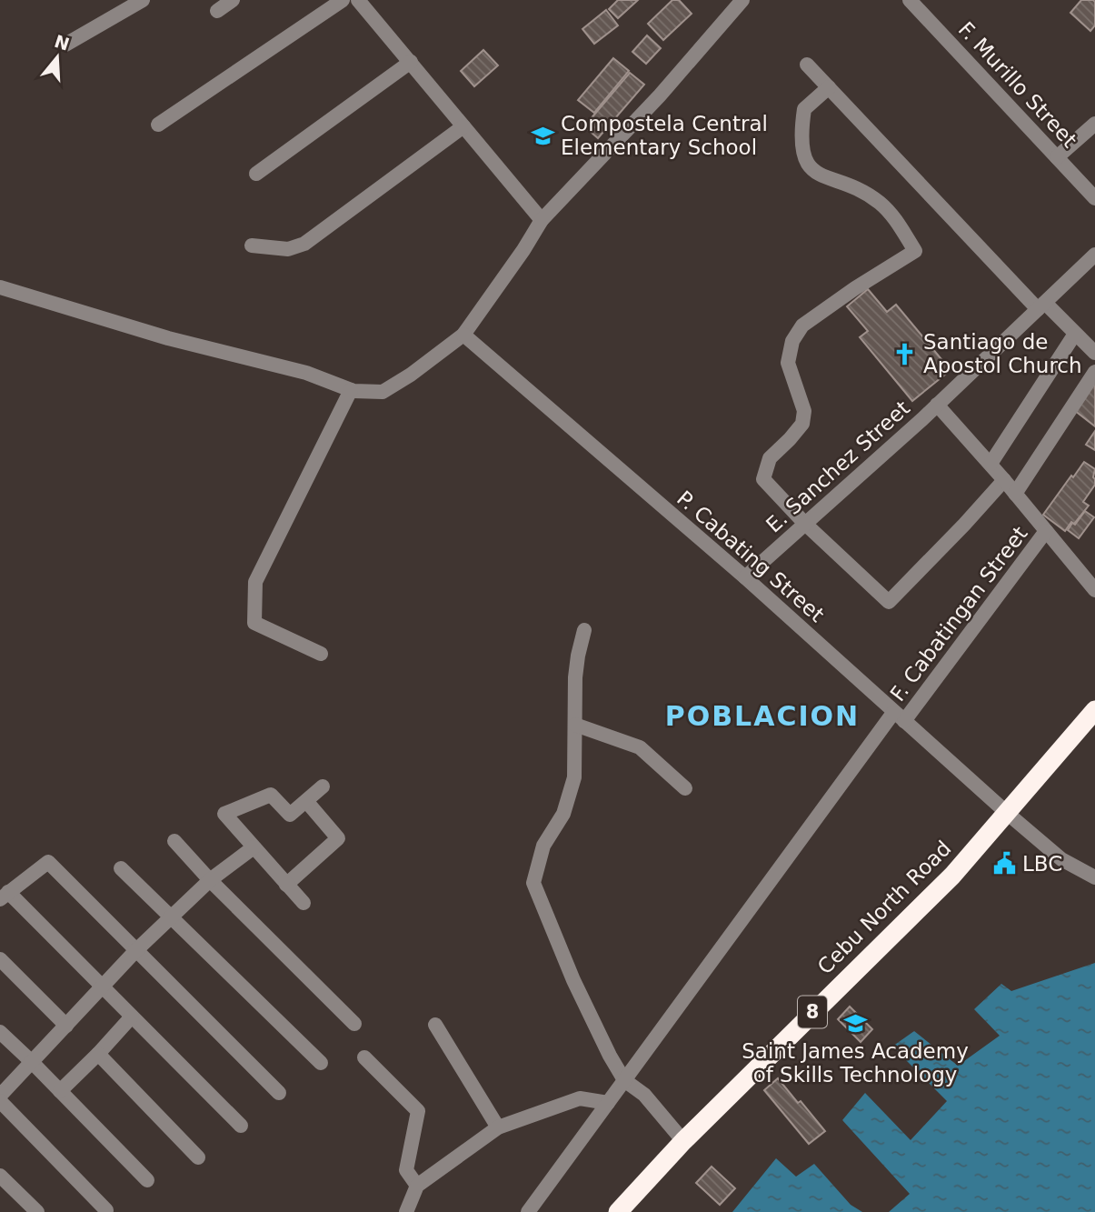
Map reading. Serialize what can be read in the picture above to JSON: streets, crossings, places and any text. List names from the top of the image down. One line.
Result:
{"streets":{"highway":["Cebu North Road","8"],"street":["F. Murillo Street","E. Sanchez Street","P. Cabating Street","F. Cabatingan Street"]},"crossings":[["E. Sanchez Street","P. Cabating Street"],["P. Cabating Street","F. Cabatingan Street"],["P. Cabating Street","Cebu North Road"]],"districts":["POBLACION"],"places":{"school or university":["Compostela Central Elementary School","Saint James Academy of Skills Technology"],"church":["Santiago de Apostol Church"],"public building":["LBC"]},"north":"top"}
